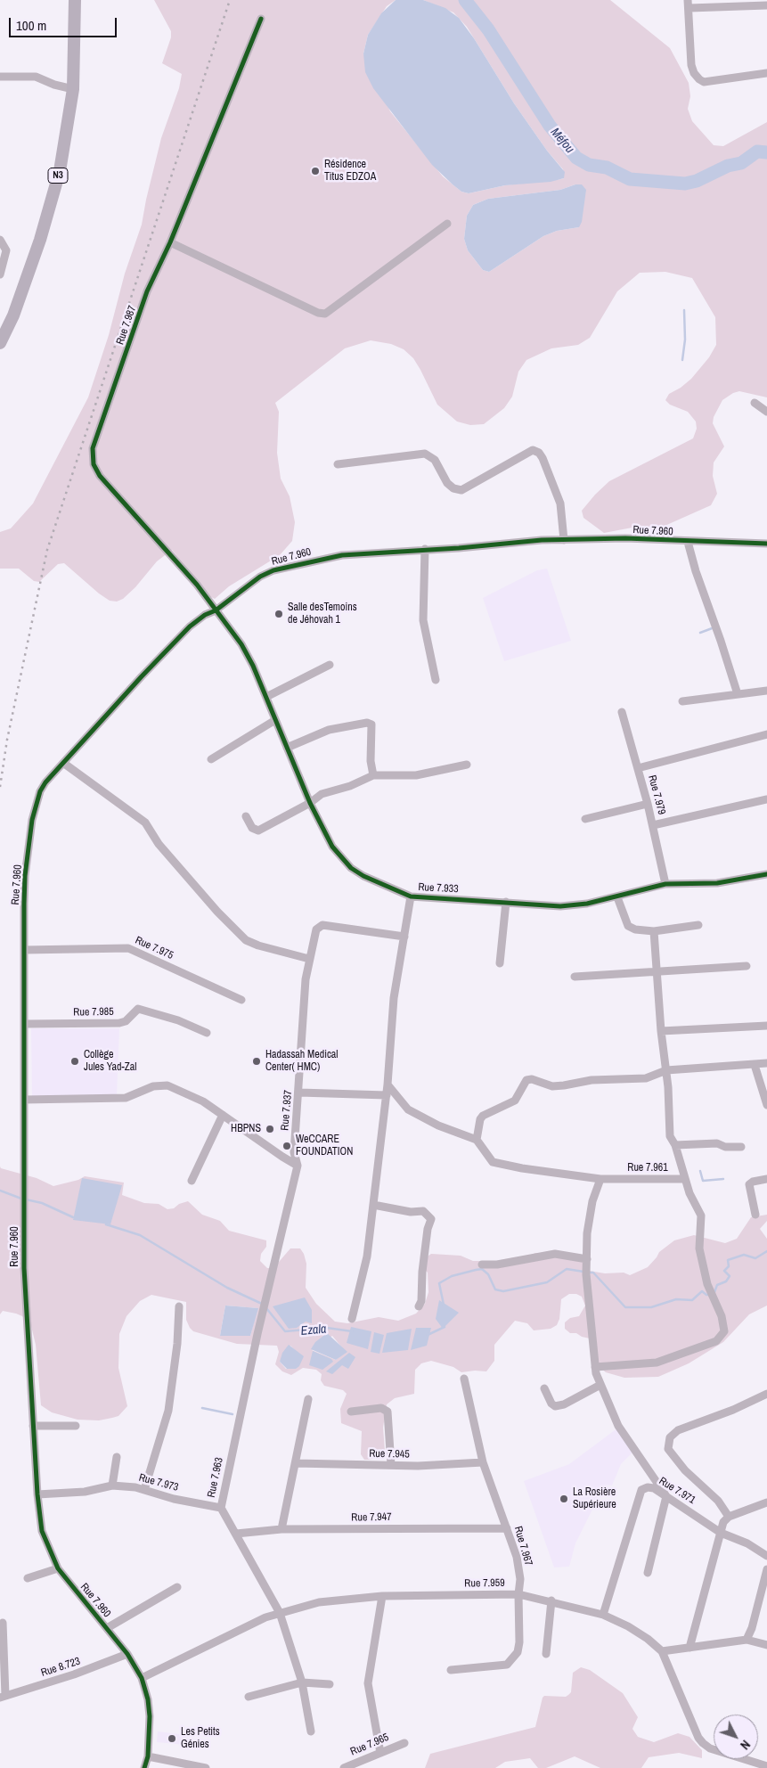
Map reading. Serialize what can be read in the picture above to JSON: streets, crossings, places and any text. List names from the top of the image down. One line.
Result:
{"streets":{"highway":["N3"],"street":["Rue 7.987","Rue 7.960","Rue 7.979","Rue 7.933","Rue 7.975","Rue 7.985","Rue 7.937","Rue 7.961","Rue 7.945","Rue 7.963","Rue 7.973","Rue 7.971","Rue 7.947","Rue 7.967","Rue 7.959","Rue 8.723","Rue 7.965"]},"crossings":[["Rue 7.987","Rue 7.960"],["Rue 7.987","Rue 7.933"],["Rue 7.960","Rue 7.933"],["Rue 7.960","Rue 7.975"],["Rue 7.960","Rue 7.985"],["Rue 7.960","Rue 7.973"],["Rue 7.960","Rue 7.959"],["Rue 7.960","Rue 8.723"],["Rue 7.979","Rue 7.933"],["Rue 7.937","Rue 7.963"],["Rue 7.945","Rue 7.967"],["Rue 7.963","Rue 7.973"],["Rue 7.963","Rue 7.947"],["Rue 7.963","Rue 7.959"],["Rue 7.971","Rue 7.959"],["Rue 7.947","Rue 7.967"],["Rue 7.967","Rue 7.959"]],"water":["Méfou","Ezala"],"places":["Résidence Titus EDZOA","Salle desTemoins de Jéhovah 1","Collège Jules Yad-Zal","Hadassah Medical Center( HMC)","HBPNS","WeCCARE FOUNDATION","La Rosière Supérieure","Les Petits Génies"],"scale_bar":"100 m","north":"bottom right"}
